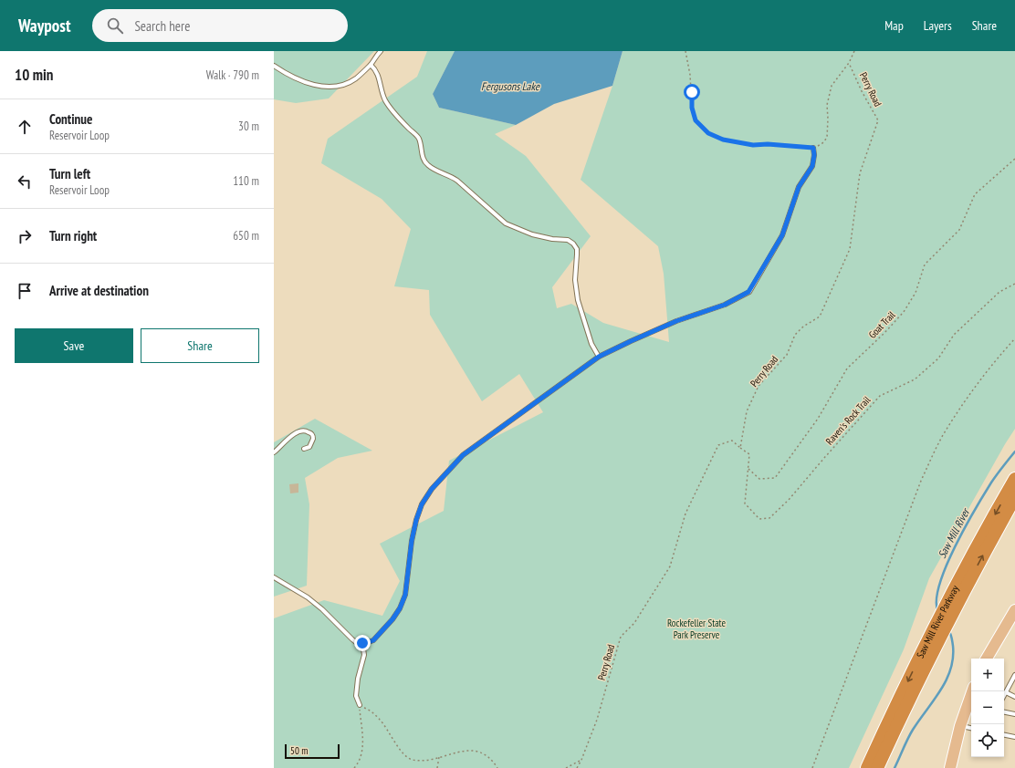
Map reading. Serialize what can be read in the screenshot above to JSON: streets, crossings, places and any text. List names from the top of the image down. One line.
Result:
{"streets":{"highway":["Saw Mill River Parkway"],"path":["Perry Road","Goat Trail","Raven's Rock Trail"]},"crossings":[["Perry Road","Raven's Rock Trail"],["Goat Trail","Raven's Rock Trail"]],"water":["Fergusons Lake","Saw Mill River"],"parks":["Rockefeller State Park Preserve"],"scale_bar":"50 m","page":{"header":"Waypost","search":"Search here","nav":["Map","Layers","Share"],"heading":["10 min","Walk · 790 m"],"list":[["Continue","Reservoir Loop","30 m"],["Turn left","Reservoir Loop","110 m"],["Turn right","650 m"],"Arrive at destination"],"buttons":["Save","Share"],"map_buttons":["+","−"],"scale":"50 m"}}
